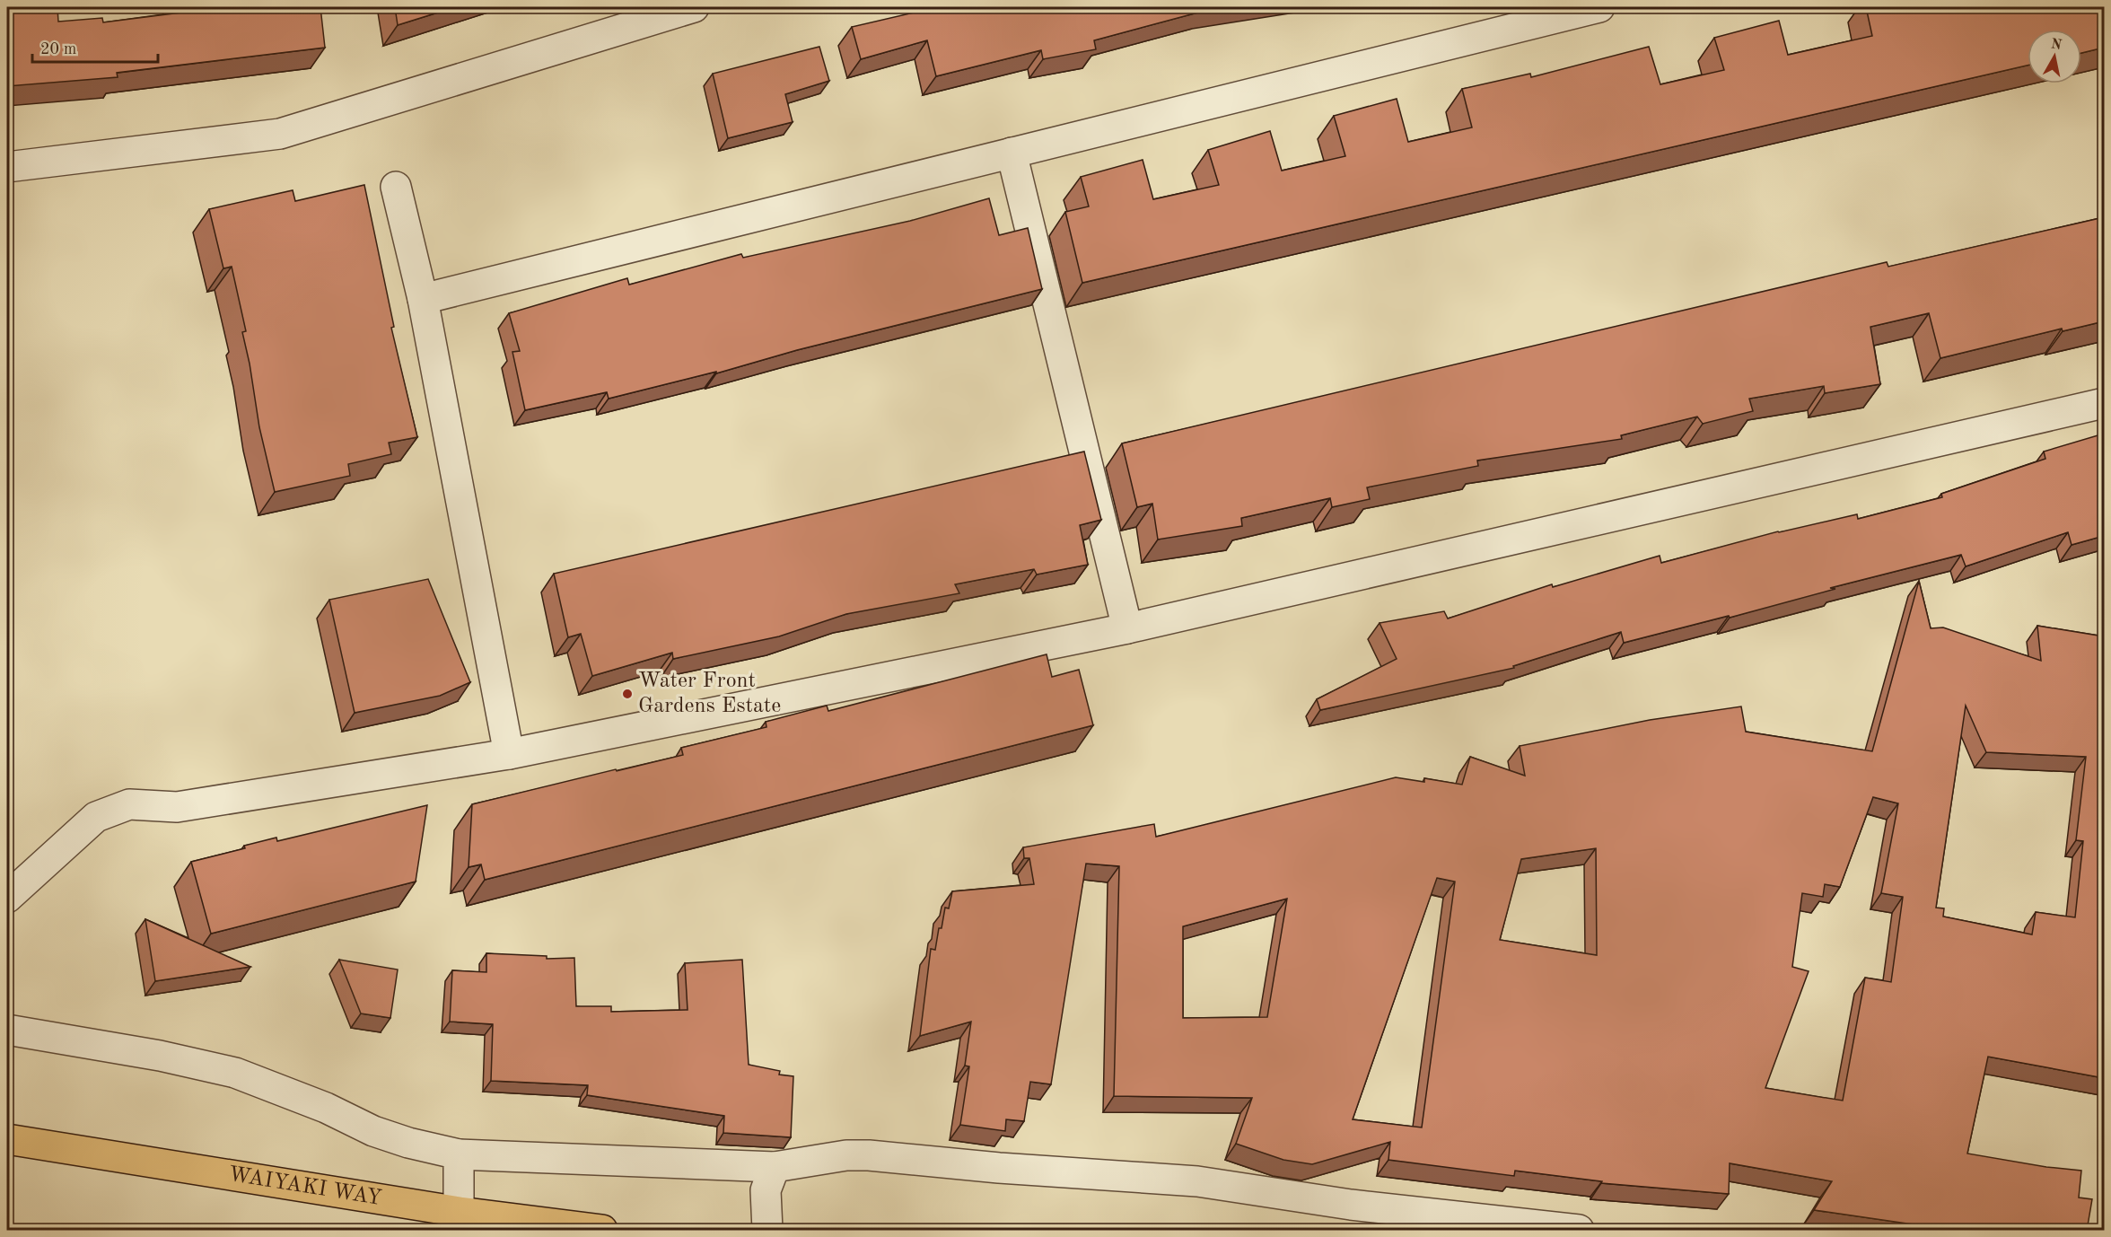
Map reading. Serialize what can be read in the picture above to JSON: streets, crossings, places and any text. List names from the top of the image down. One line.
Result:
{"streets":{"highway":["WAIYAKI WAY"]},"places":["Water Front Gardens Estate"],"scale_bar":"20 m","north":"top"}
